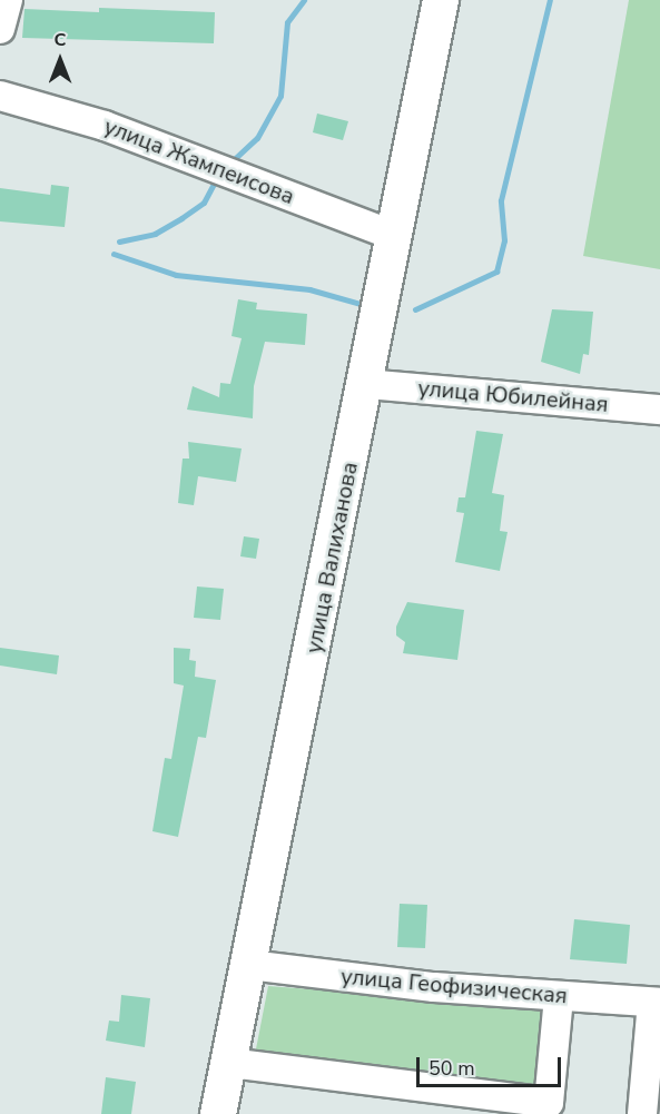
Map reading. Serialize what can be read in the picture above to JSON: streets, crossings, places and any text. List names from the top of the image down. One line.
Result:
{"streets":{"main road":["улица Валиханова"],"street":["улица Жампеисова","улица Юбилейная","улица Геофизическая"]},"crossings":[["улица Жампеисова","улица Валиханова"],["улица Юбилейная","улица Валиханова"],["улица Валиханова","улица Геофизическая"]],"scale_bar":"50 m","north":"top"}
